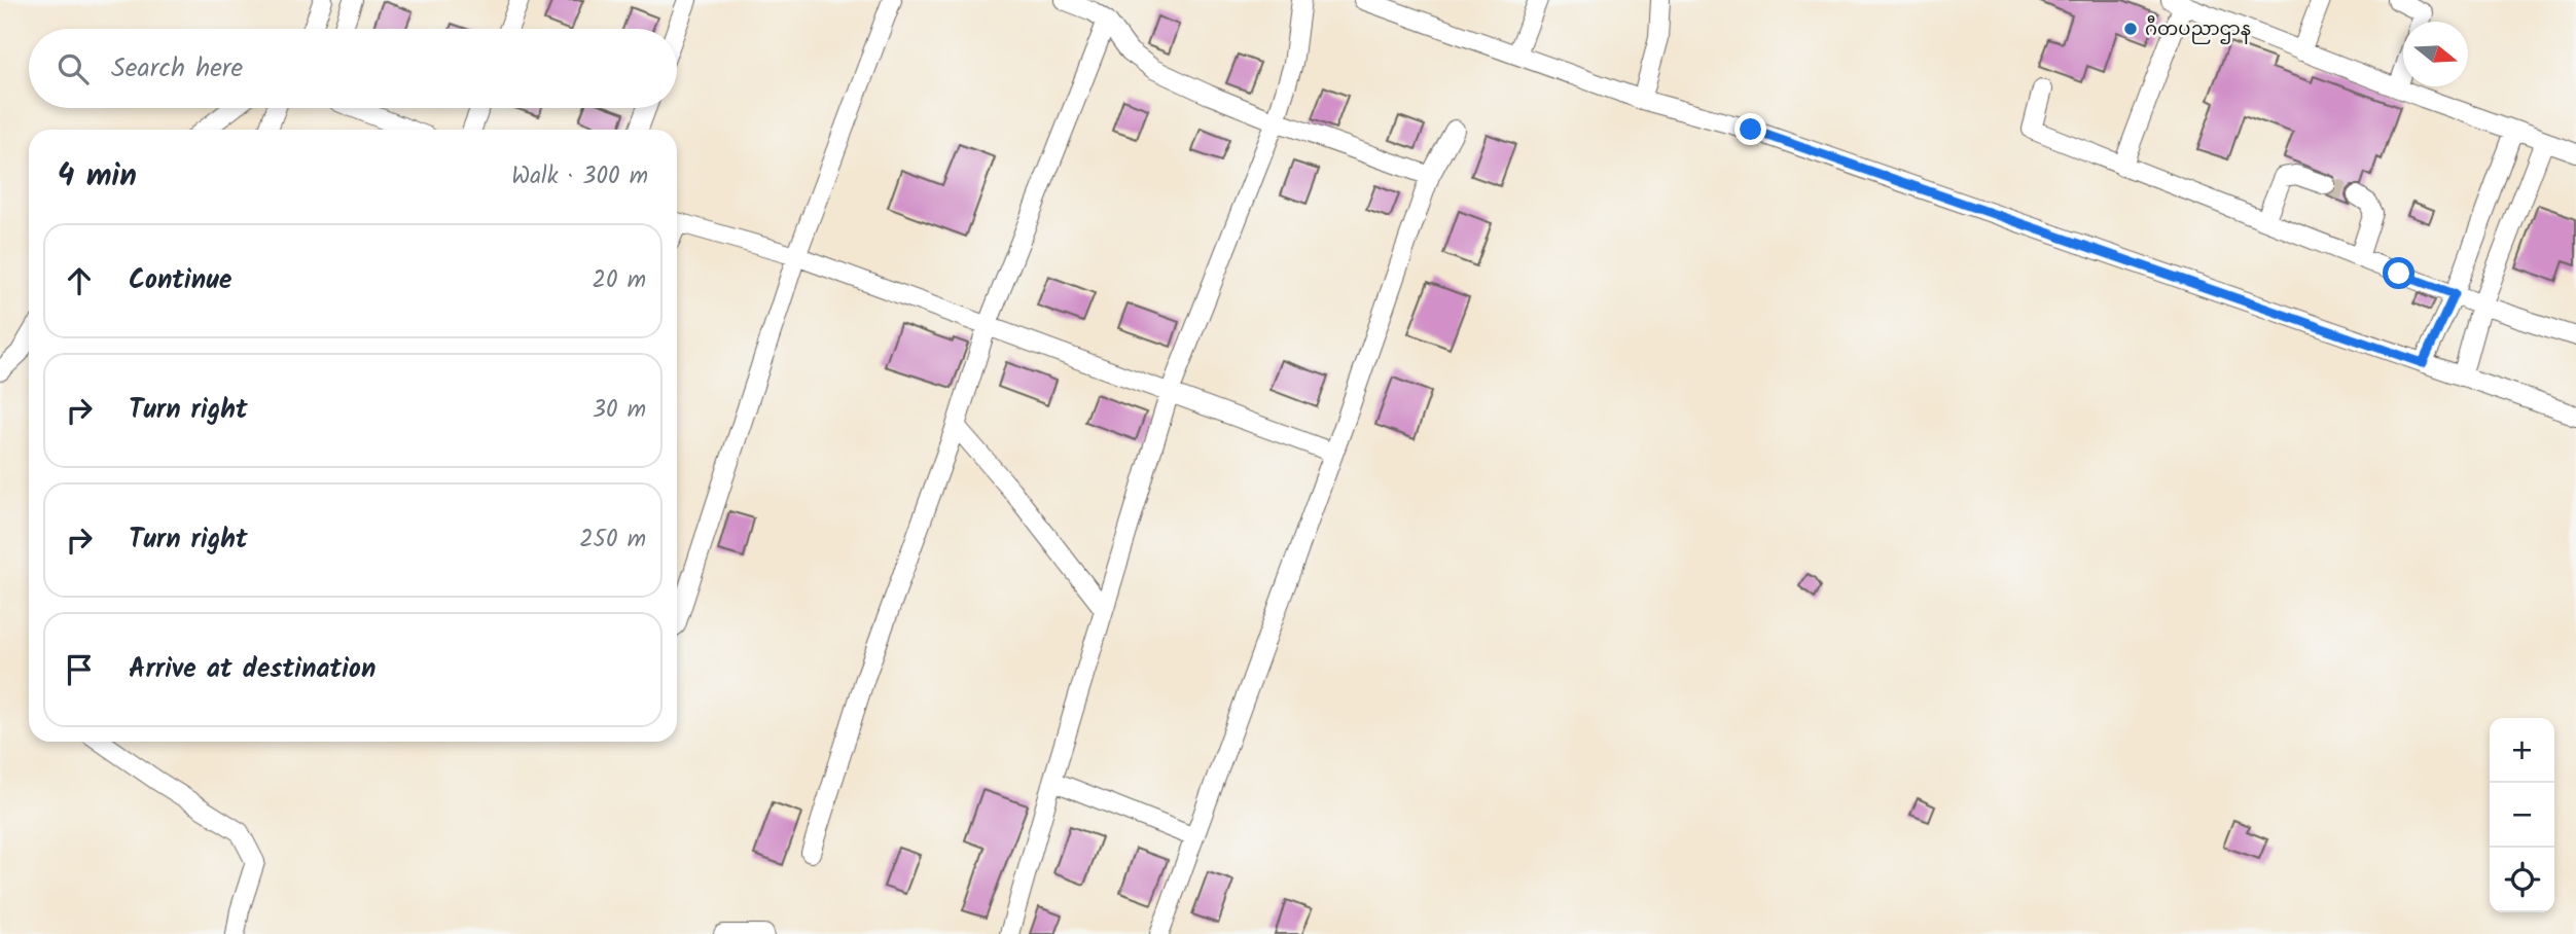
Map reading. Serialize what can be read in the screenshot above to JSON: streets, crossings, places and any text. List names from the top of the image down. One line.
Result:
{"places":["ဂီတပညာဌာန"],"north":"right","page":{"search":"Search here","heading":["4 min","Walk · 300 m"],"list":[["Continue","20 m"],["Turn right","30 m"],["Turn right","250 m"],"Arrive at destination"],"map_buttons":["+","−"]}}
